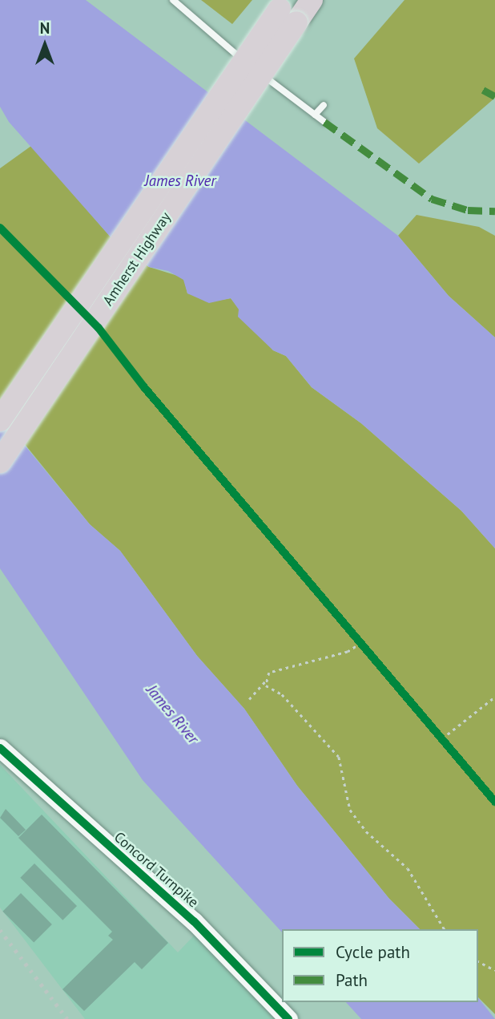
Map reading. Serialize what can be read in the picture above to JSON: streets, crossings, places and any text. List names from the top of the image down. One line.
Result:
{"streets":{"highway":["Amherst Highway"],"street":["Concord Turnpike"]},"water":["James River"],"legend":["Cycle path","Path"],"north":"top"}
